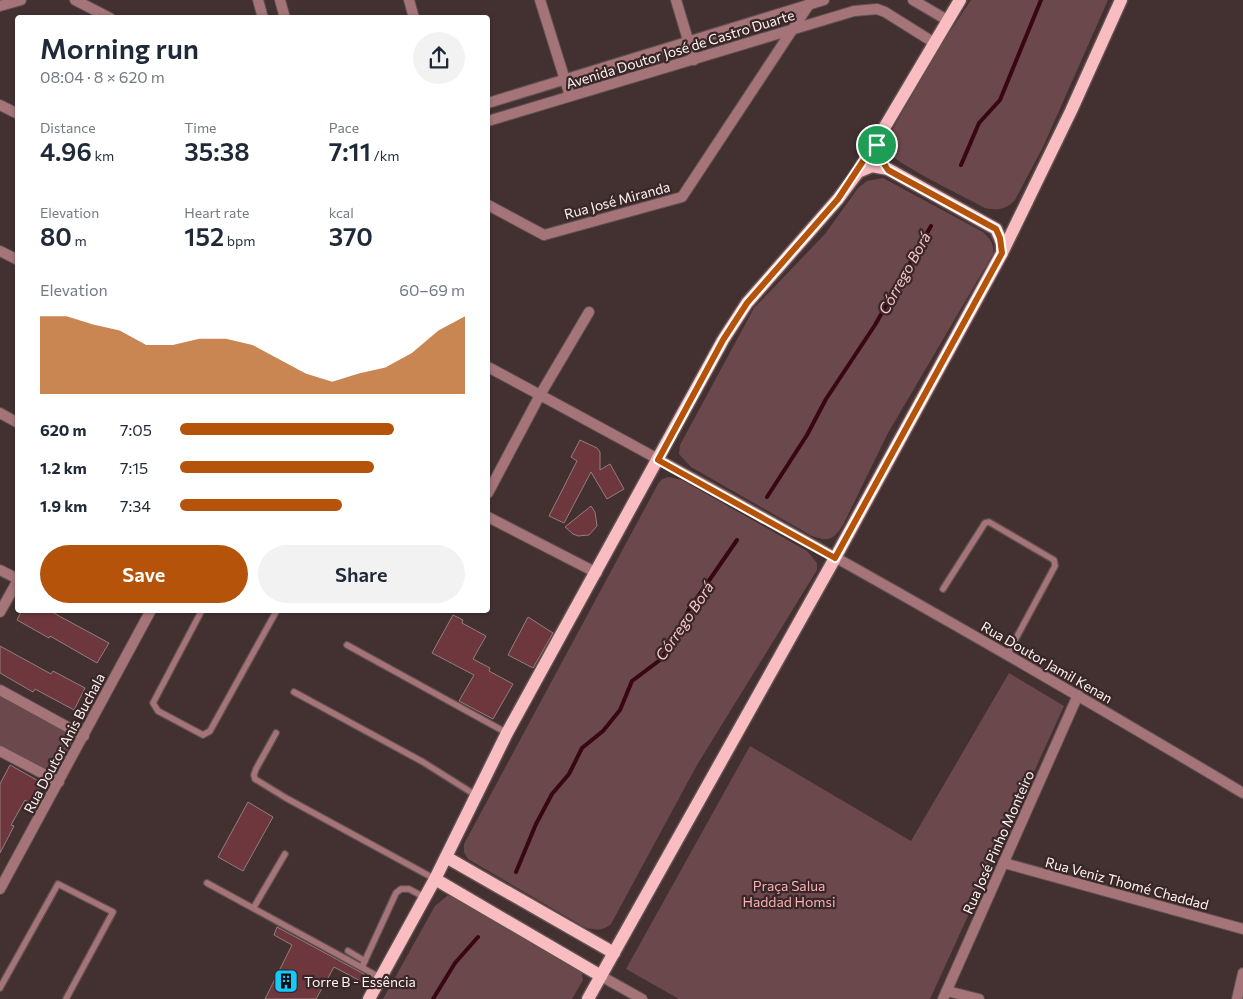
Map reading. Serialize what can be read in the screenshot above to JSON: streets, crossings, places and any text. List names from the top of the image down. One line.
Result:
{"streets":{"street":["Avenida Doutor José de Castro Duarte","Rua José Miranda","Rua Doutor Jamil Kenan","Rua Doutor Anis Buchala","Rua José Pinho Monteiro","Rua Veniz Thomé Chaddad"]},"crossings":[["Avenida Doutor José de Castro Duarte","Rua José Miranda"],["Rua Doutor Jamil Kenan","Rua José Pinho Monteiro"],["Rua José Pinho Monteiro","Rua Veniz Thomé Chaddad"]],"water":["Córrego Borá"],"parks":["Praça Salua Haddad Homsi"],"places":{"building":["Torre B - Essência"]},"page":{"heading":["Morning run","08:04 · 8 × 620 m"],"stats":[["Distance","4.96 km"],["Time","35:38"],["Pace","7:11 /km"],["Elevation","80 m"],["Heart rate","152 bpm"],["kcal","370"]],"chart":["Elevation","60–69 m"],"list":[{"name":"620 m","note":"7:05"},{"name":"1.2 km","note":"7:15"},{"name":"1.9 km","note":"7:34"}],"buttons":["Save","Share"]}}
